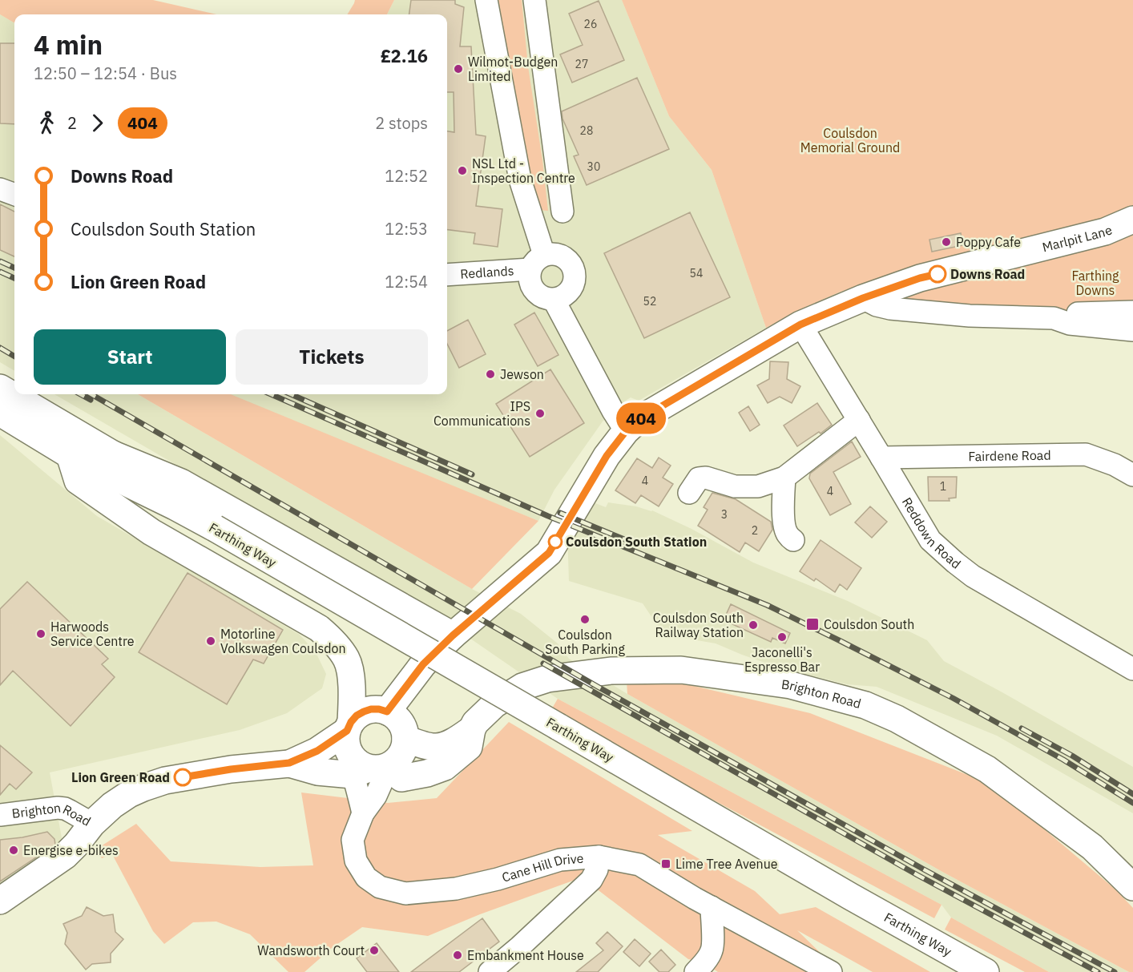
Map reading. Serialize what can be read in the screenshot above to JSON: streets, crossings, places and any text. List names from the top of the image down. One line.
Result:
{"streets":{"main road":["Marlpit Lane","Farthing Way","Brighton Road"],"street":["Redlands","Fairdene Road","Reddown Road","Cane Hill Drive"]},"crossings":[["Marlpit Lane","Reddown Road"],["Marlpit Lane","Brighton Road"],["Marlpit Lane","Cane Hill Drive"],["Fairdene Road","Reddown Road"],["Brighton Road","Cane Hill Drive"]],"parks":["Coulsdon Memorial Ground","Farthing Downs"],"places":{"other":["Wilmot-Budgen Limited","NSL Ltd - Inspection Centre","Poppy Cafe","Downs Road","Jewson","IPS Communications","Coulsdon South Station","Coulsdon South Parking","Coulsdon South Railway Station","Harwoods Service Centre","Jaconelli's Espresso Bar","Motorline Volkswagen Coulsdon","Lion Green Road","Energise e-bikes","Wandsworth Court","Embankment House"],"transit":["Coulsdon South","Lime Tree Avenue"]},"lines":["bus line 404"],"house_numbers":["26","27","28","30","54","52","4","1","4","3","2"],"page":{"on_map":"404","heading":["4 min","12:50 – 12:54 · Bus","£2.16"],"legs":["2","404","2 stops"],"list":[{"name":"Downs Road","value":"12:52"},{"name":"Coulsdon South Station","value":"12:53"},{"name":"Lion Green Road","value":"12:54"}],"buttons":["Start","Tickets"]}}
